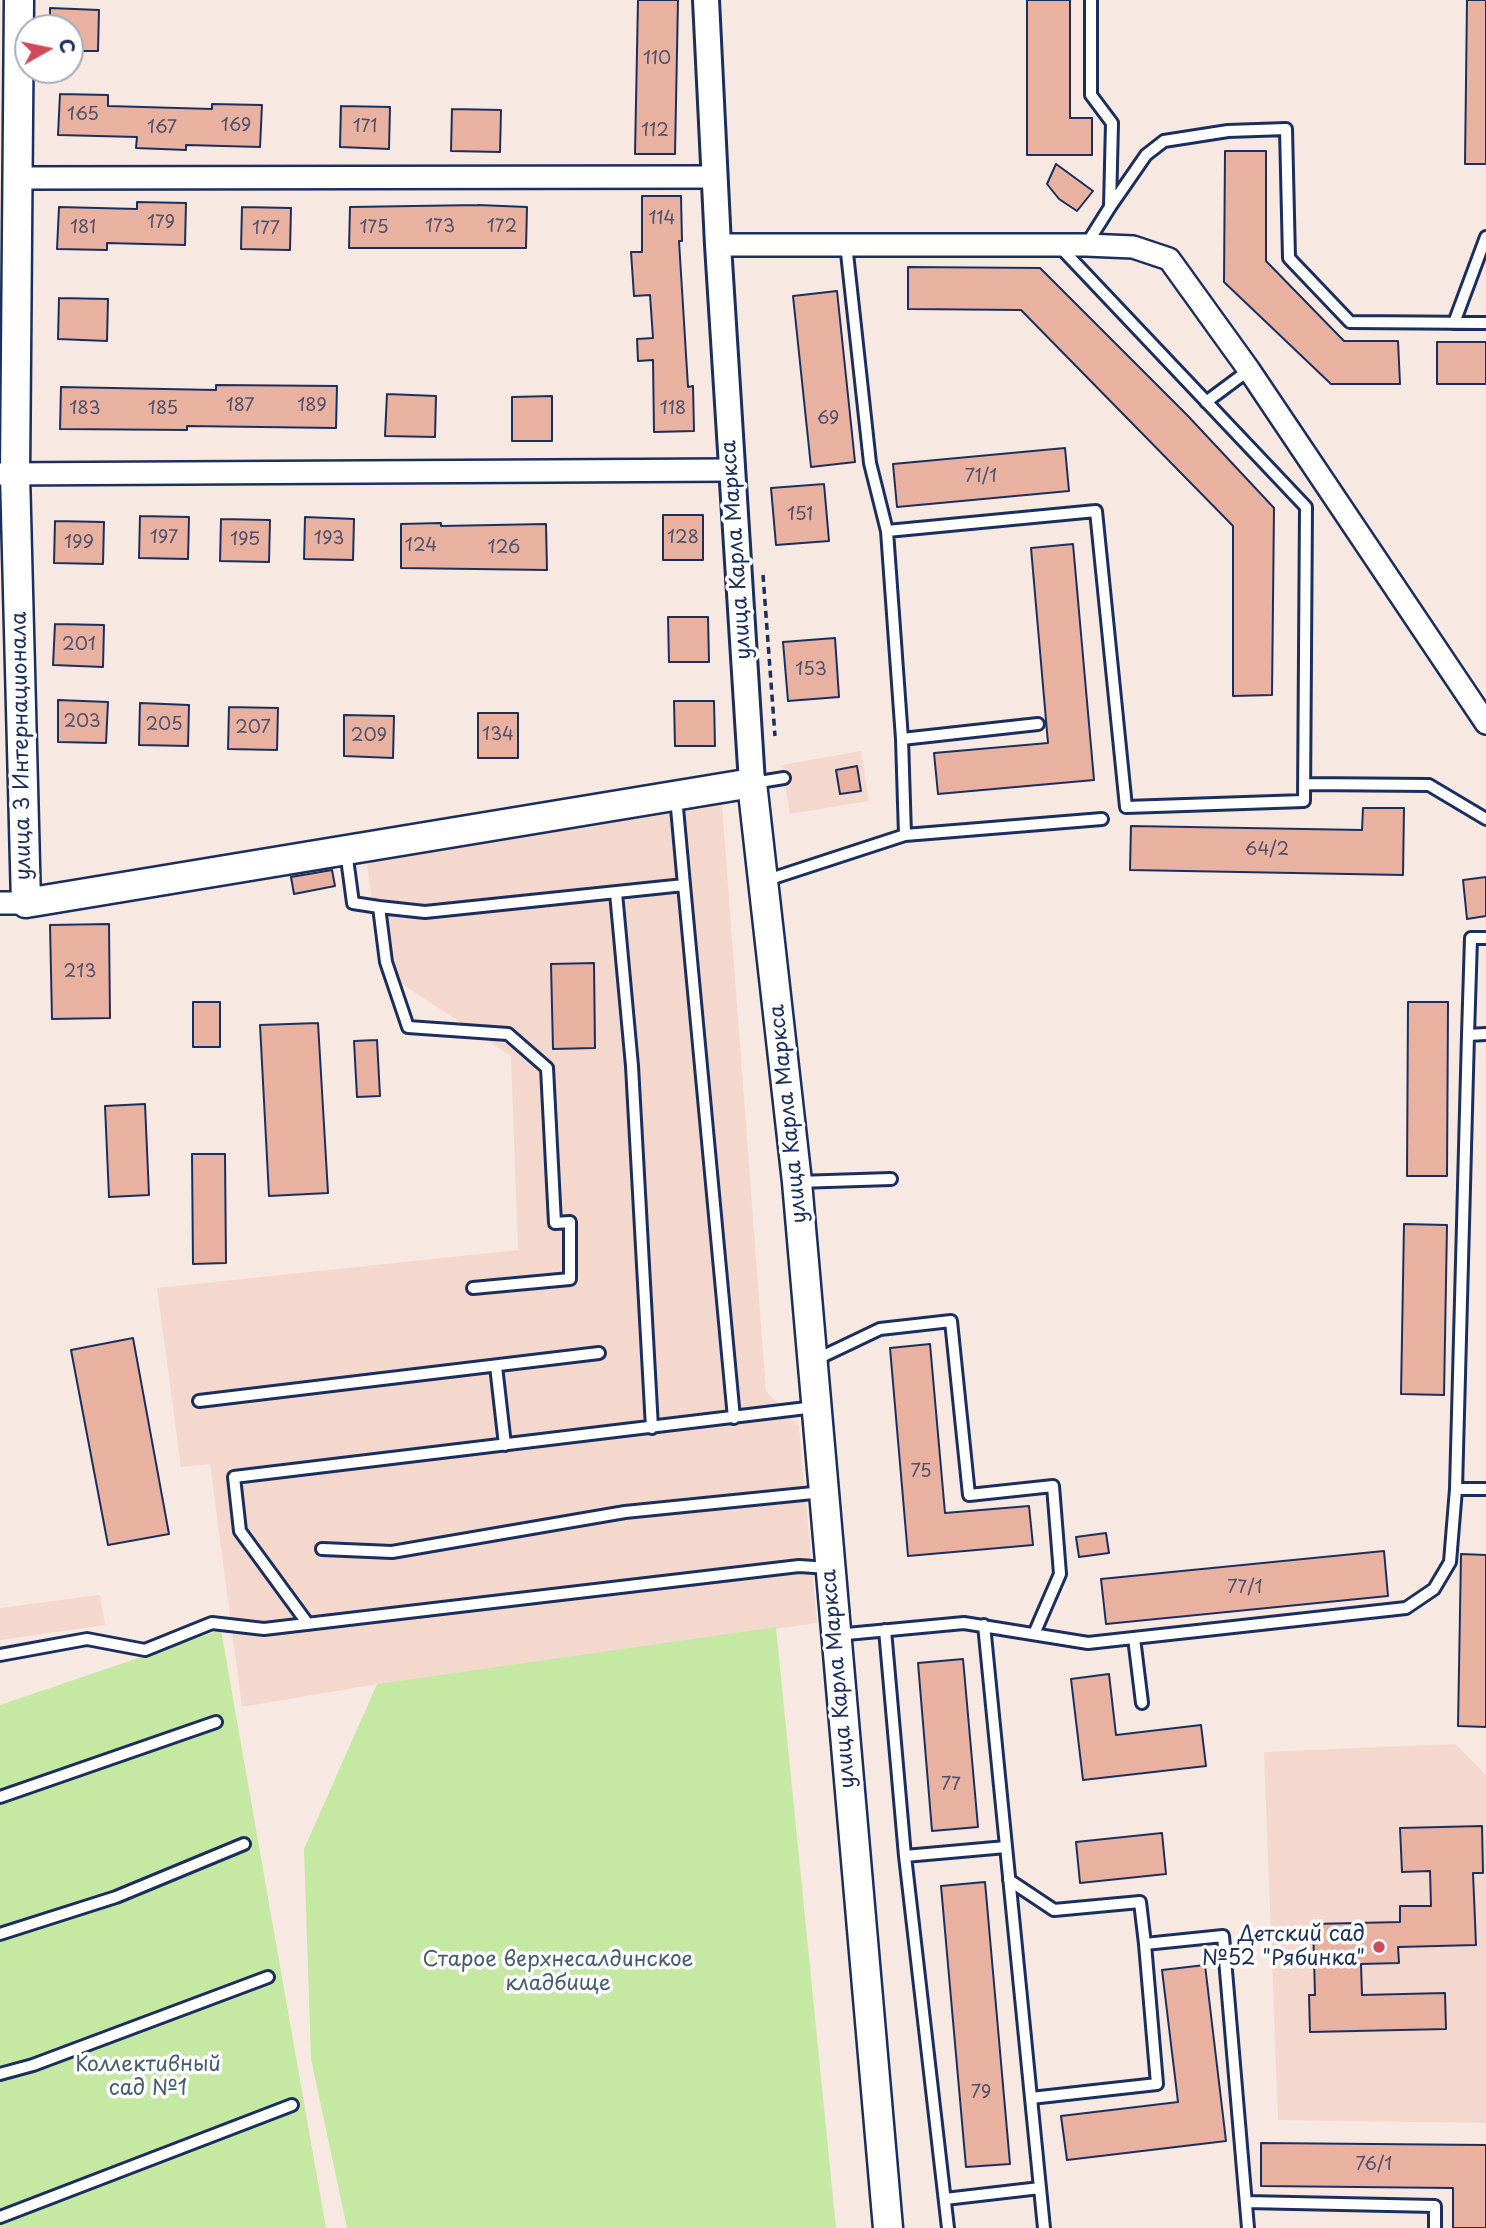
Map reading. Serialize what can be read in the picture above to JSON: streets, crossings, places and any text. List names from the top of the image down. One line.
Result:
{"streets":{"main road":["улица Карла Маркса","улица 3 Интернационала"]},"parks":["Старое верхнесалдинское кладбище","Коллективный сад №1"],"places":["Детский сад №52 \"Рябинка\""],"house_numbers":["110","165","169","171","167","112","114","179","173","172","181","175","177","187","189","183","185","118","69","71/1","151","197","128","193","195","199","124","126","201","153","203","205","207","134","209","64/2","213","75","77/1","77","79","76/1"],"north":"right"}
